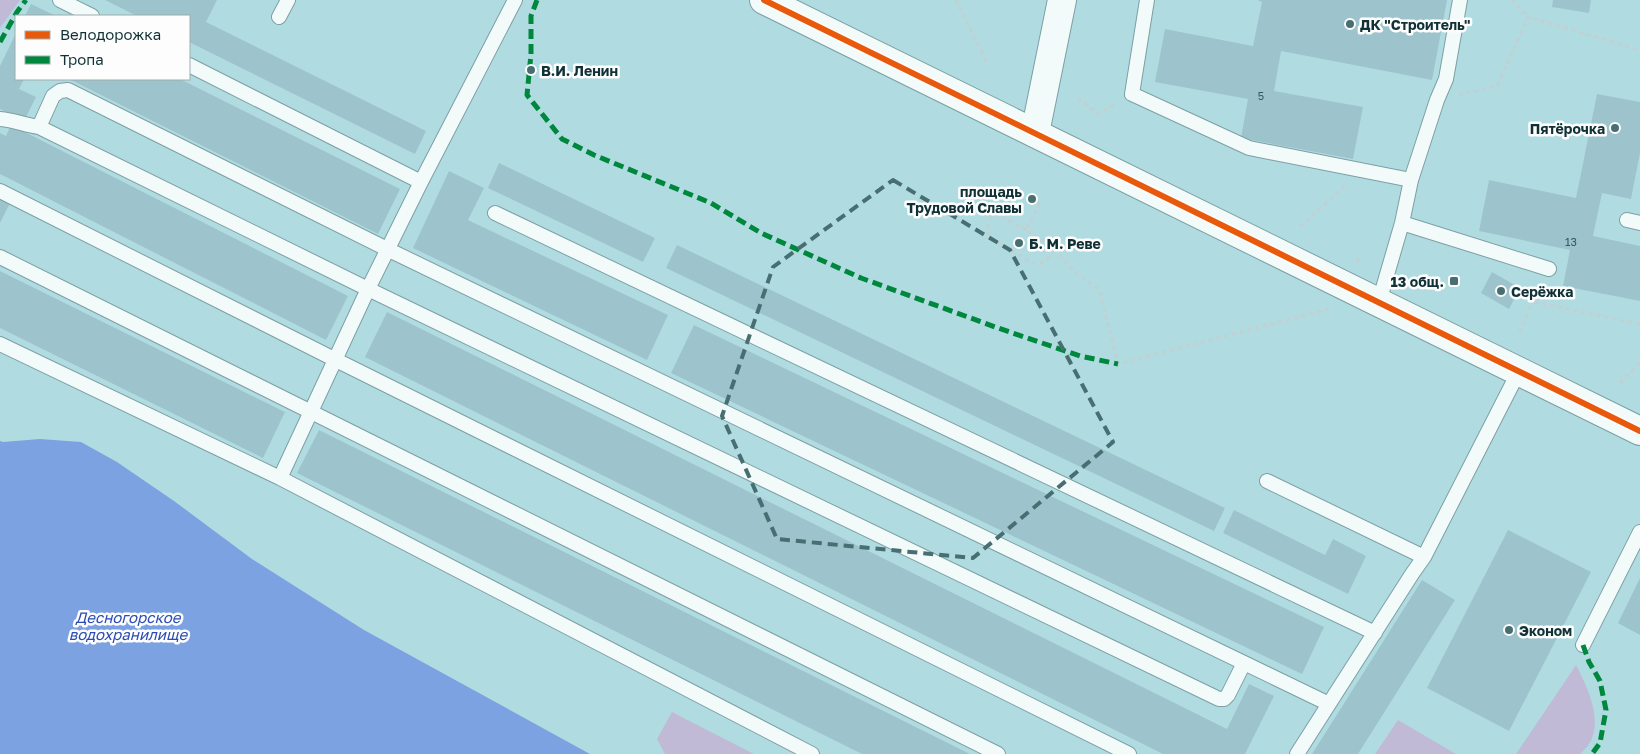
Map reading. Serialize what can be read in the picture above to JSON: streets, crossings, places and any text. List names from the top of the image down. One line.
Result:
{"water":["Десногорское водохранилище"],"places":{"other":["ДК \"Строитель\"","В.И. Ленин","Пятёрочка","площадь Трудовой Славы","Б. М. Реве","Серёжка","Эконом"],"transit":["13 общ."]},"house_numbers":["5","13"],"legend":["Велодорожка","Тропа"]}
